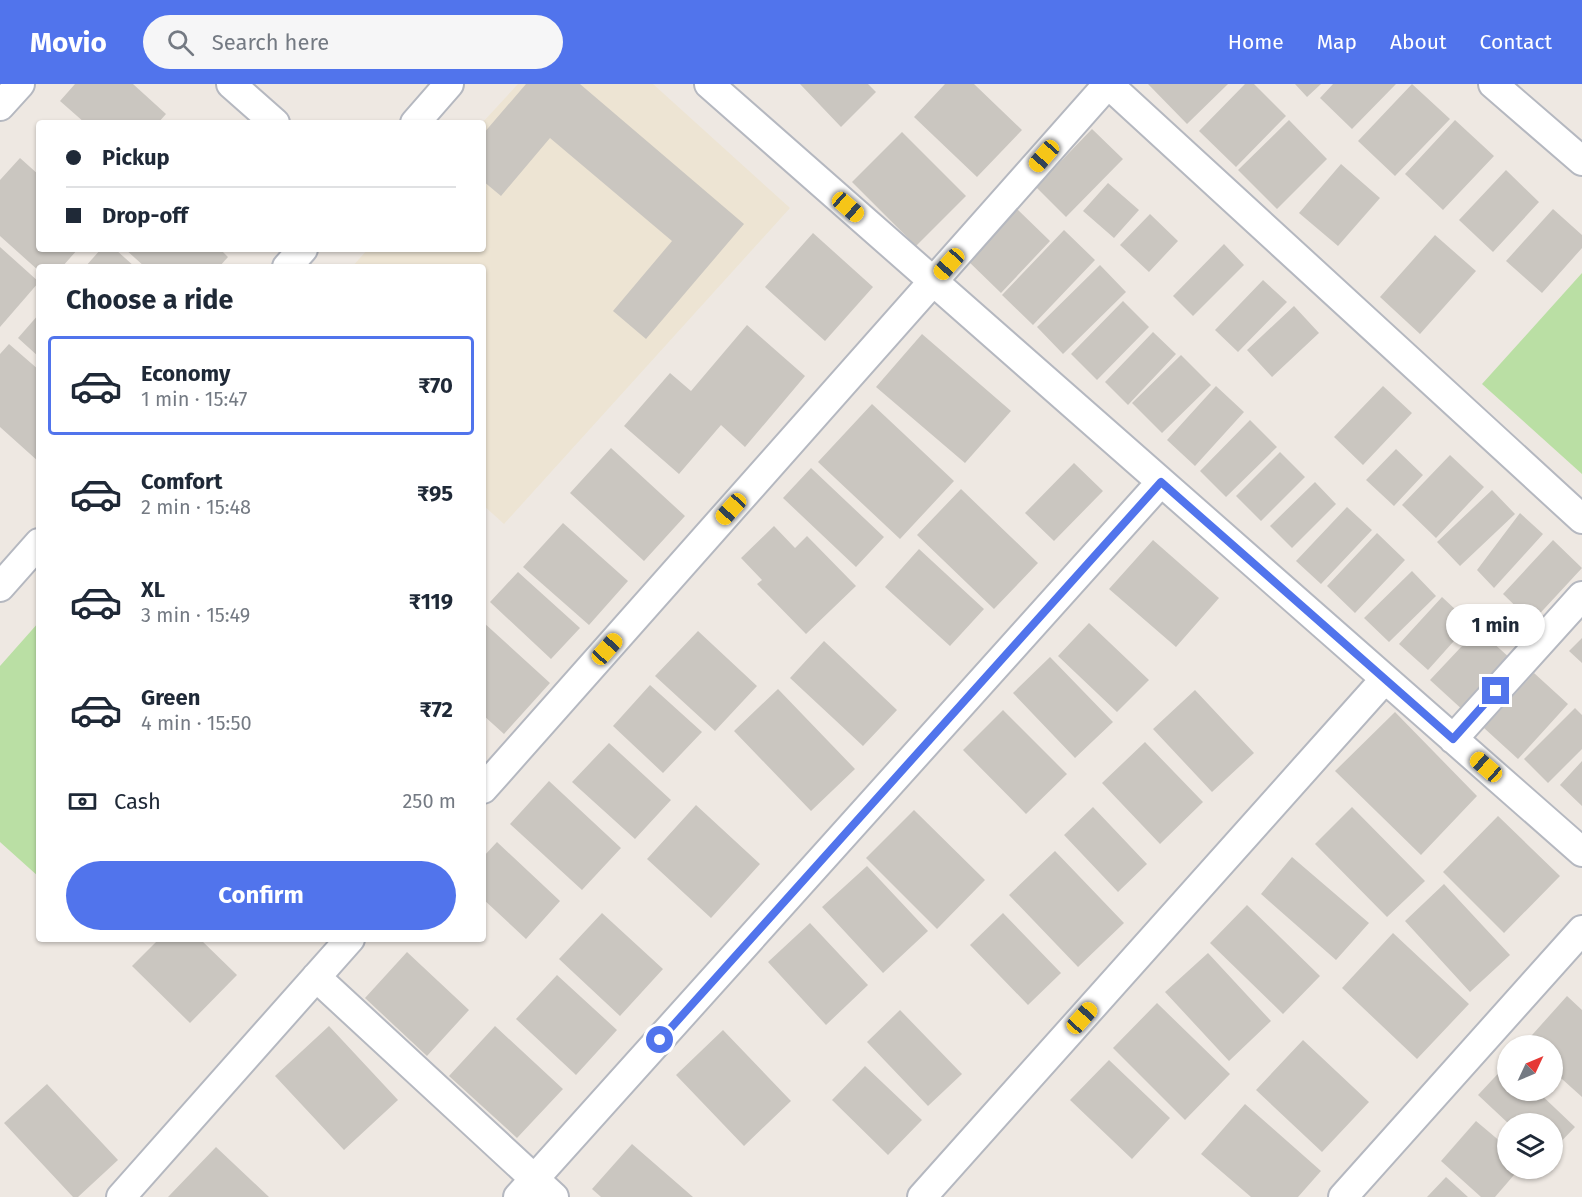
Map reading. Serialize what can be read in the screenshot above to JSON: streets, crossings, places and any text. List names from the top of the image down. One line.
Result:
{"north":"top right","page":{"header":"Movio","search":"Search here","nav":["Home","Map","About","Contact"],"banner":["Pickup","Drop-off"],"heading":"Choose a ride","list":[{"name":"Economy","note":"1 min · 15:47","value":"₹70"},{"name":"Comfort","note":"2 min · 15:48","value":"₹95"},{"name":"XL","note":"3 min · 15:49","value":"₹119"},{"name":"Green","note":"4 min · 15:50","value":"₹72"}],"bubble":"1 min","pay":["Cash","250 m"],"buttons":"Confirm"}}
